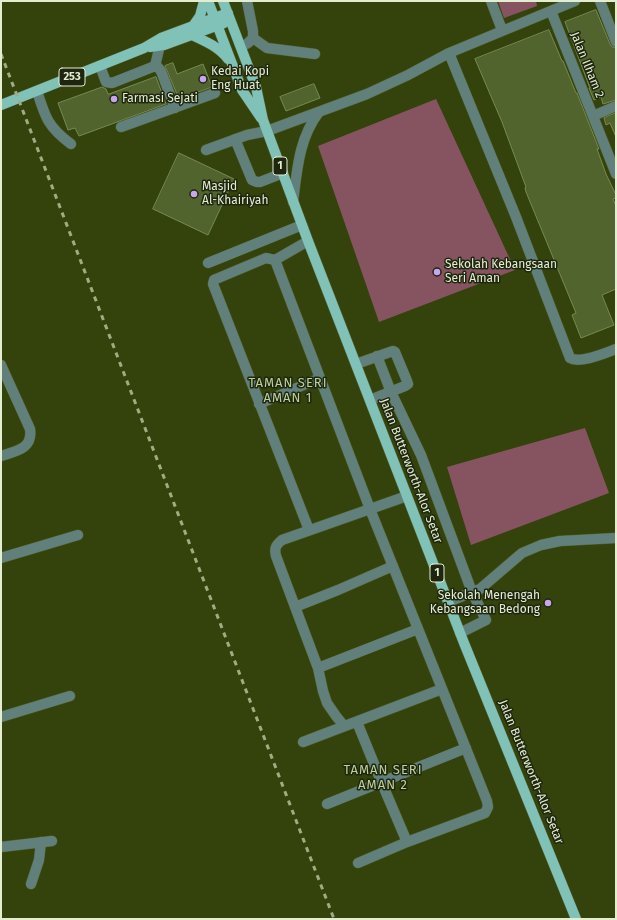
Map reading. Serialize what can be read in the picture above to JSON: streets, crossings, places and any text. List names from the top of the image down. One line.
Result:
{"streets":{"main road":["253","1","Jalan Butterworth-Alor Setar"],"street":["Jalan Ilham 2"]},"crossings":[["253","Jalan Butterworth-Alor Setar"]],"districts":["TAMAN SERI AMAN 1","TAMAN SERI AMAN 2"],"places":["Kedai Kopi Eng Huat","Farmasi Sejati","Masjid Al-Khairiyah","Sekolah Kebangsaan Seri Aman","Sekolah Menengah Kebangsaan Bedong"]}
